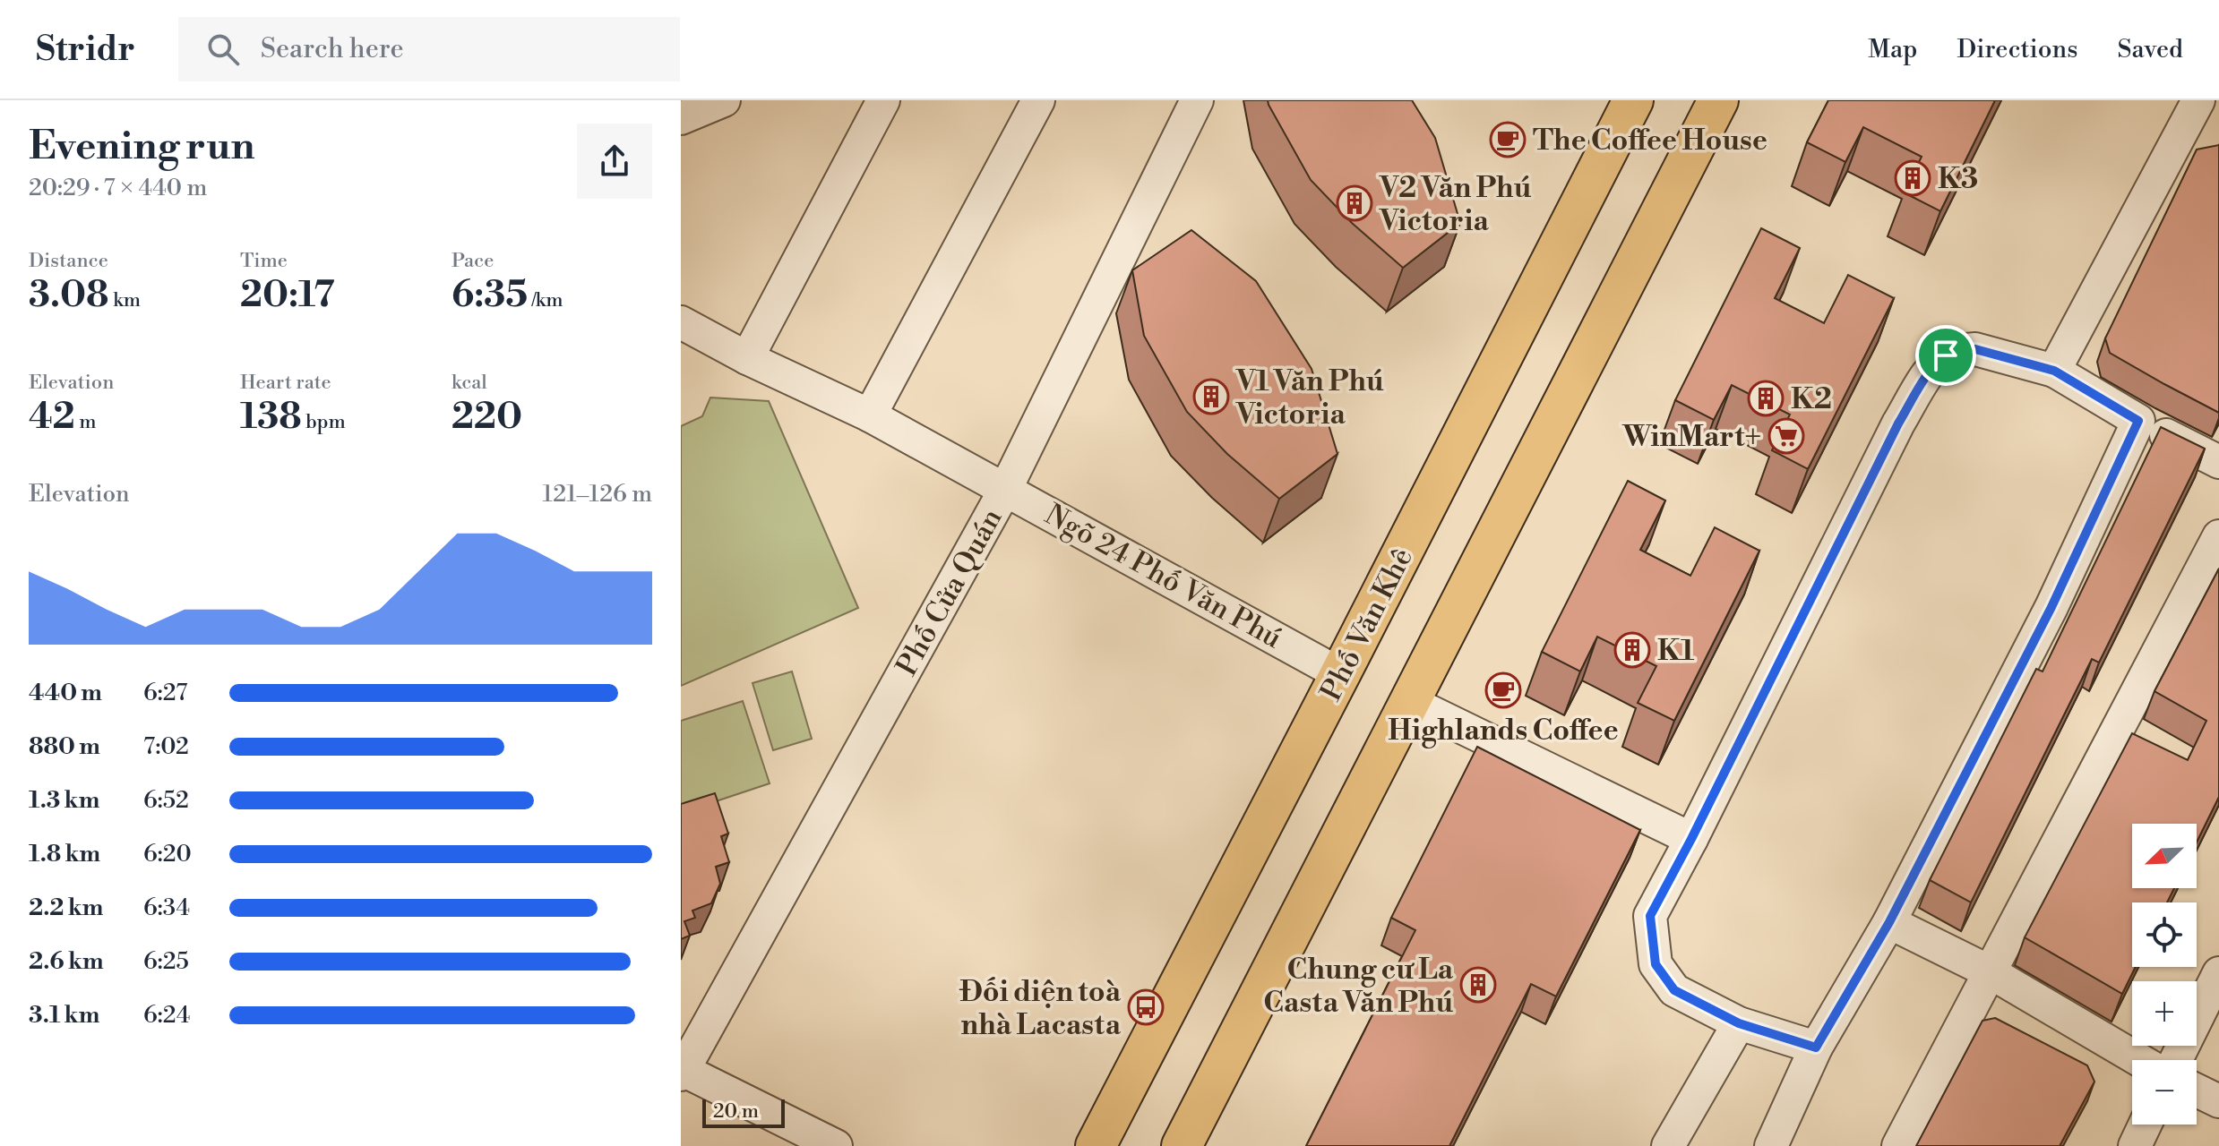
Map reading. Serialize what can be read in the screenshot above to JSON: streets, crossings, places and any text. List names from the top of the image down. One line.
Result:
{"streets":{"main road":["Phố Văn Khê"],"street":["Ngõ 24 Phố Văn Phú","Phố Cửa Quán"]},"crossings":[["Ngõ 24 Phố Văn Phú","Phố Cửa Quán"],["Ngõ 24 Phố Văn Phú","Phố Văn Khê"]],"places":{"cafe":["The Coffee House","Highlands Coffee"],"building":["K3","V2 Văn Phú Victoria","V1 Văn Phú Victoria","K2","K1","Chung cư La Casta Văn Phú"],"supermarket":["WinMart+"],"bus stop":["Đối diện toà nhà Lacasta"]},"scale_bar":"20 m","north":"bottom left","page":{"header":"Stridr","search":"Search here","nav":["Map","Directions","Saved"],"heading":["Evening run","20:29 · 7 × 440 m"],"stats":[["Distance","3.08 km"],["Time","20:17"],["Pace","6:35 /km"],["Elevation","42 m"],["Heart rate","138 bpm"],["kcal","220"]],"chart":["Elevation","121–126 m"],"list":[{"name":"440 m","note":"6:27"},{"name":"880 m","note":"7:02"},{"name":"1.3 km","note":"6:52"},{"name":"1.8 km","note":"6:20"},{"name":"2.2 km","note":"6:34"},{"name":"2.6 km","note":"6:25"},{"name":"3.1 km","note":"6:24"}],"map_buttons":["+","−"],"scale":"20 m"}}
